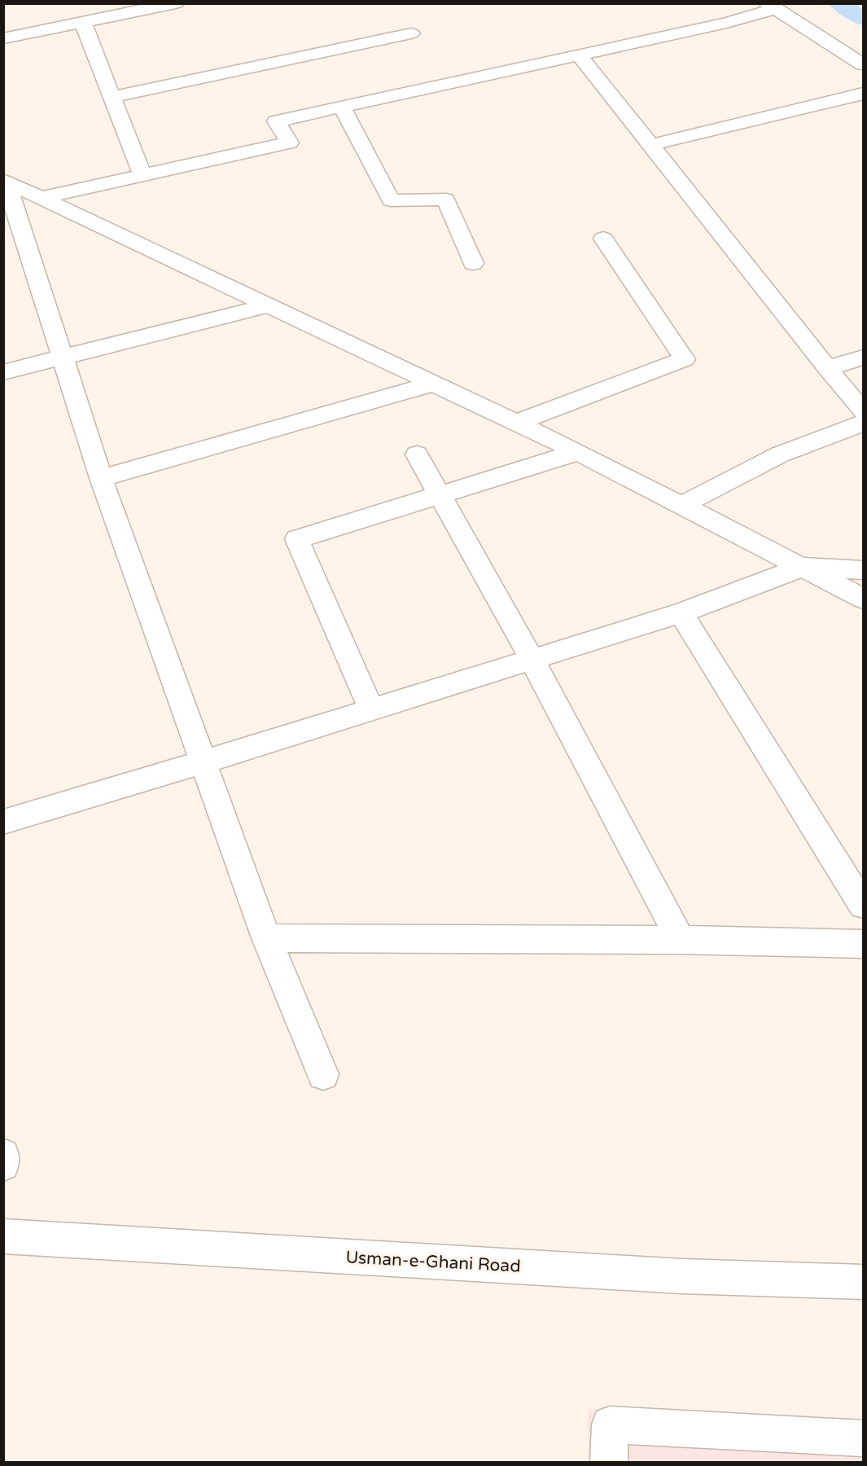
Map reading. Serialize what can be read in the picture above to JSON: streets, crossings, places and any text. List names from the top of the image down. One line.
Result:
{"streets":{"street":["Usman-e-Ghani Road"]}}
